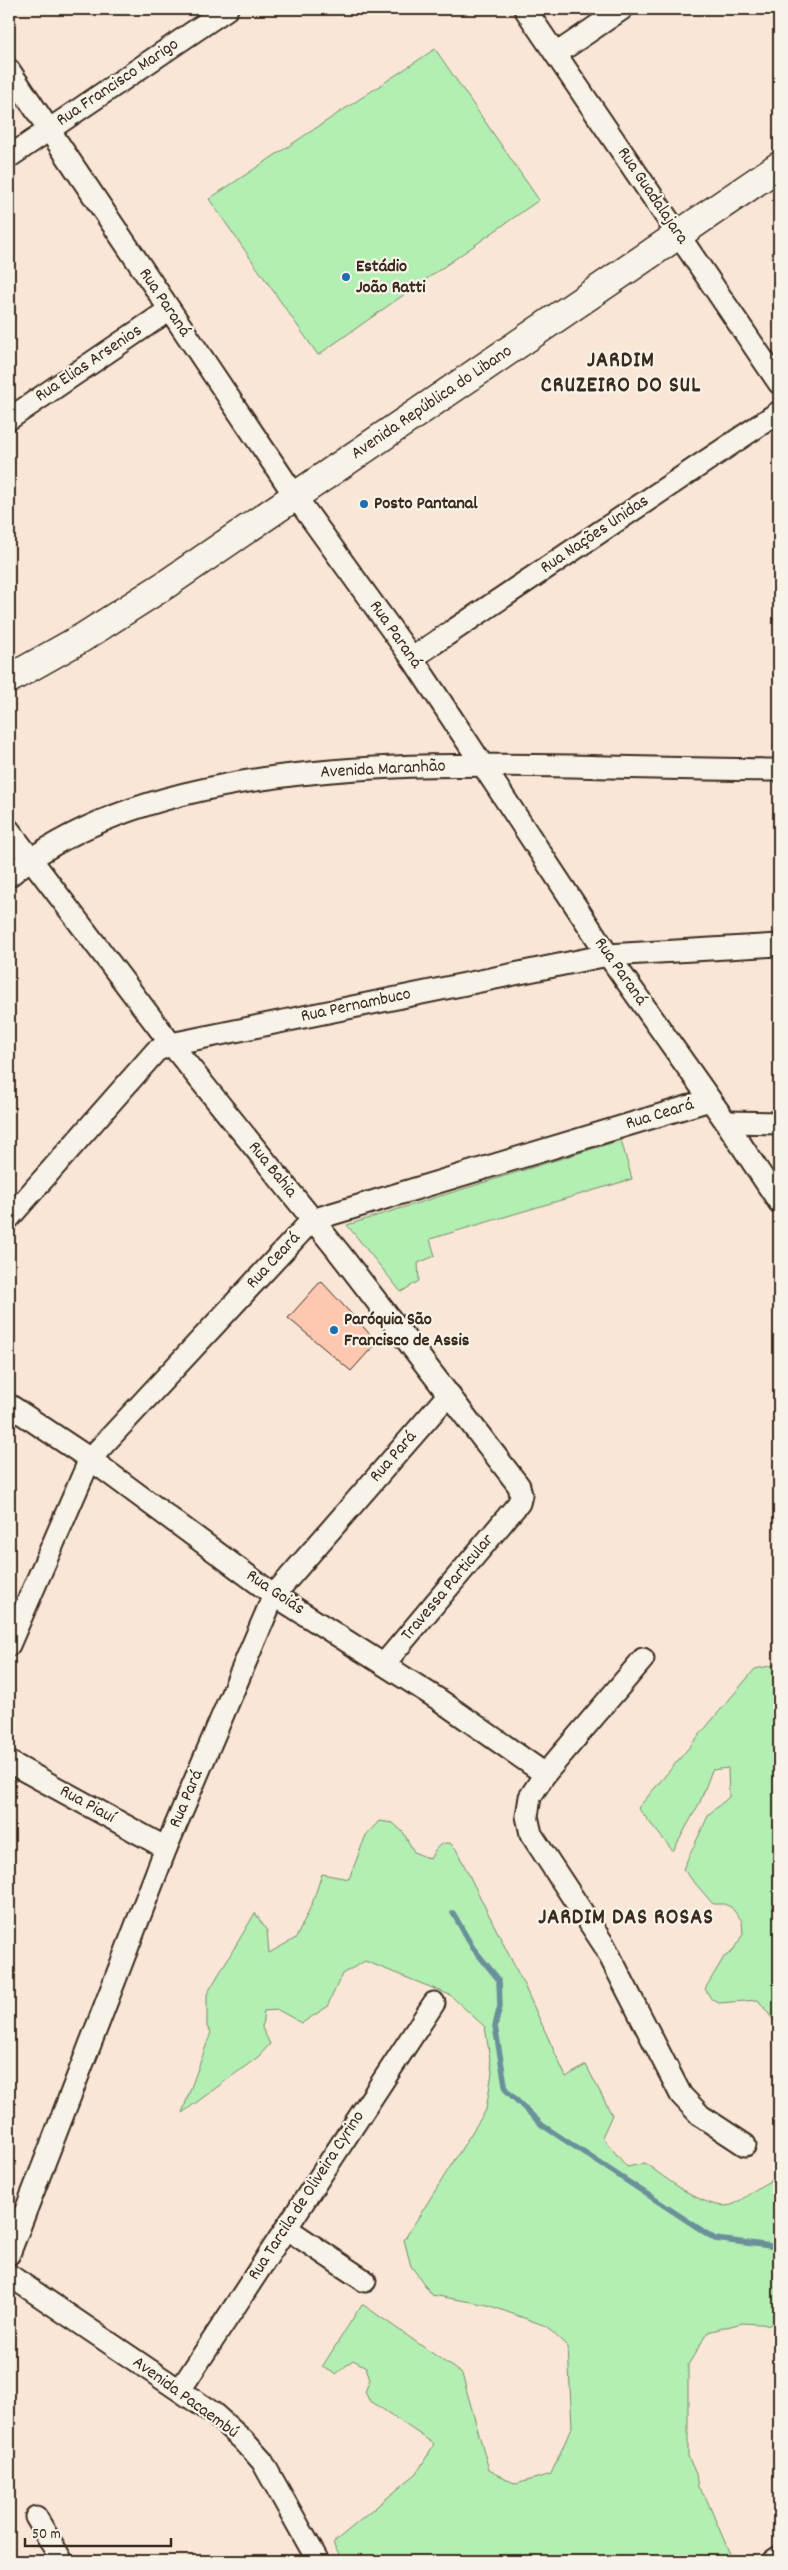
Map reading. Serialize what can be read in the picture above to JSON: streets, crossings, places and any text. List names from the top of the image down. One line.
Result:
{"streets":{"main road":["Avenida República do Libano"],"street":["Rua Francisco Marigo","Rua Guadalajara","Rua Paraná","Rua Elias Arsenios","Rua Nações Unidas","Avenida Maranhão","Rua Pernambuco","Rua Ceará","Rua Bahia","Rua Pará","Travessa Particular","Rua Goiás","Rua Piauí","Rua Tarcila de Oliveira Cyrino","Avenida Pacaembú"]},"crossings":[["Rua Francisco Marigo","Rua Paraná"],["Rua Guadalajara","Avenida República do Libano"],["Rua Paraná","Rua Elias Arsenios"],["Rua Paraná","Avenida República do Libano"],["Rua Paraná","Rua Nações Unidas"],["Rua Paraná","Avenida Maranhão"],["Rua Paraná","Rua Pernambuco"],["Rua Paraná","Rua Ceará"],["Avenida Maranhão","Rua Bahia"],["Rua Pernambuco","Rua Bahia"],["Rua Ceará","Rua Bahia"],["Rua Ceará","Rua Goiás"],["Rua Bahia","Rua Pará"],["Rua Bahia","Travessa Particular"],["Rua Pará","Rua Goiás"],["Rua Pará","Rua Piauí"],["Travessa Particular","Rua Goiás"],["Rua Tarcila de Oliveira Cyrino","Avenida Pacaembú"]],"districts":["JARDIM CRUZEIRO DO SUL","JARDIM DAS ROSAS"],"places":["Estádio João Ratti","Posto Pantanal","Paróquia São Francisco de Assis"],"scale_bar":"50 m"}
